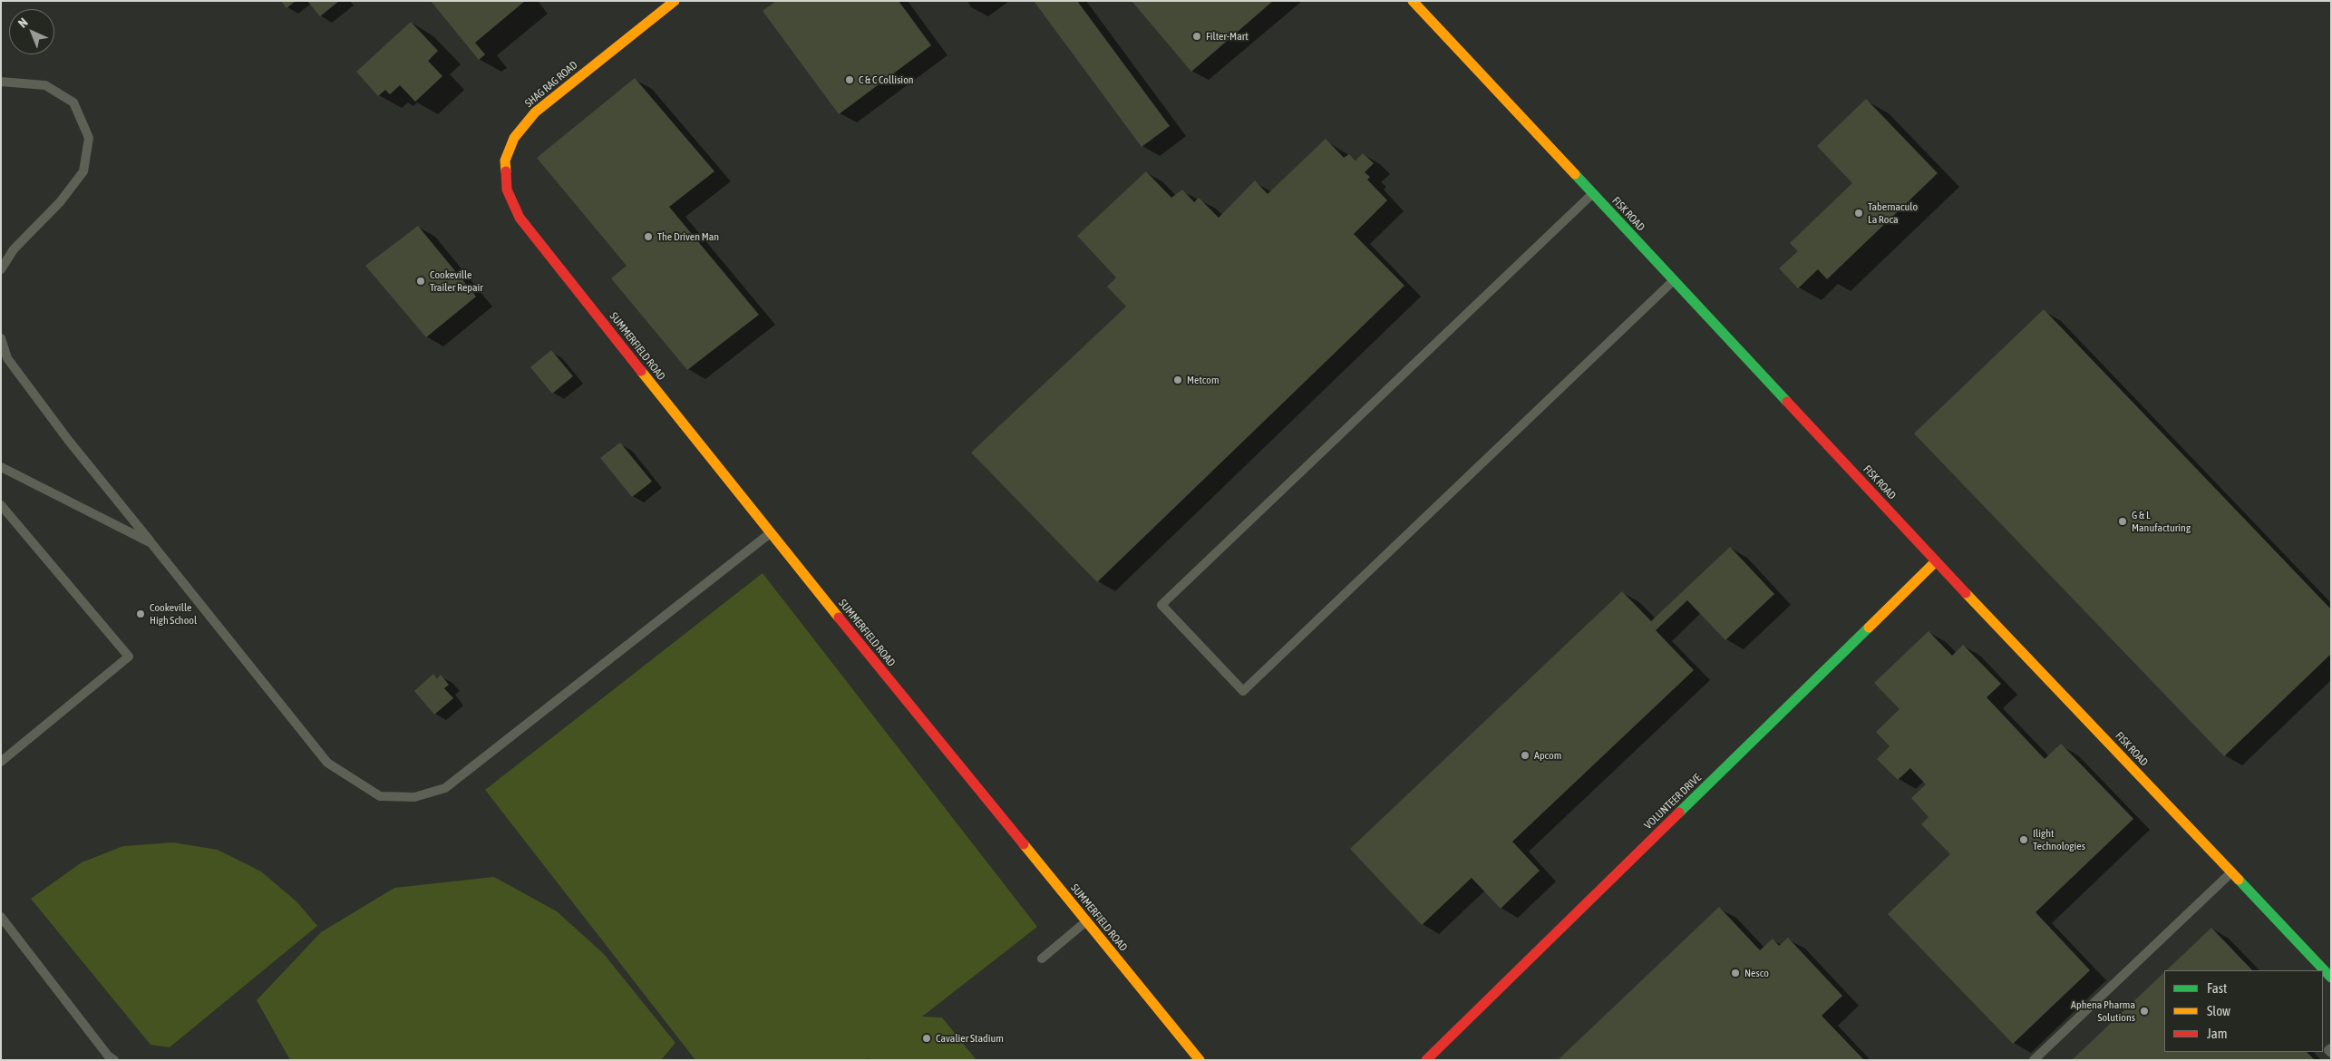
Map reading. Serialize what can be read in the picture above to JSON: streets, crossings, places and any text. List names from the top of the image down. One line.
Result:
{"streets":{"street":["SHAG RAG ROAD","FISK ROAD","SUMMERFIELD ROAD","VOLUNTEER DRIVE"]},"crossings":[["SHAG RAG ROAD","SUMMERFIELD ROAD"],["FISK ROAD","VOLUNTEER DRIVE"]],"places":["Filter-Mart","C & C Collision","Tabernaculo La Roca","The Driven Man","Cookeville Trailer Repair","Metcom","G & L Manufacturing","Cookeville High School","Apcom","Ilight Technologies","Nesco","Aphena Pharma Solutions","Cavalier Stadium"],"legend":["Fast","Slow","Jam"],"north":"top left"}
